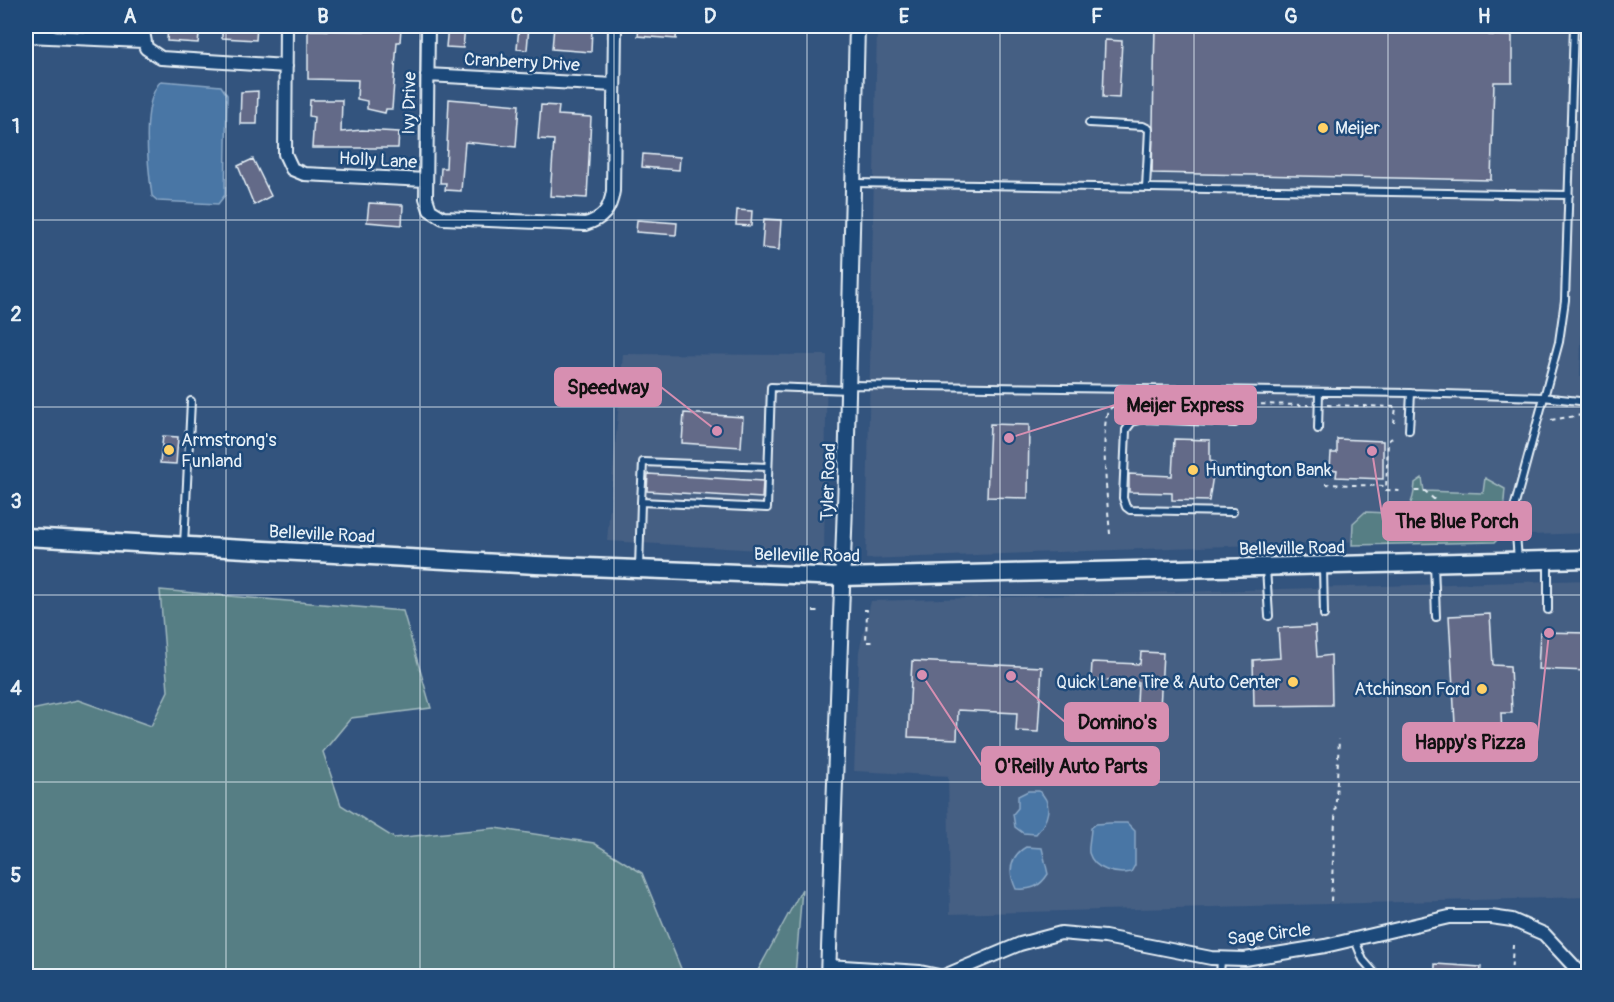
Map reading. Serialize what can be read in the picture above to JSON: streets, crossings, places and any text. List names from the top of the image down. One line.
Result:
{"streets":{"main road":["Belleville Road"],"street":["Cranberry Drive","Ivy Drive","Holly Lane","Tyler Road","Sage Circle"]},"crossings":[["Cranberry Drive","Ivy Drive"],["Cranberry Drive","Holly Lane"],["Ivy Drive","Holly Lane"],["Tyler Road","Belleville Road"]],"places":["Meijer","Speedway","Meijer Express","Armstrong's Funland","The Blue Porch","Huntington Bank","Happy's Pizza","O'Reilly Auto Parts","Domino's","Quick Lane Tire & Auto Center","Atchinson Ford"],"grid":{"columns":["A","B","C","D","E","F","G","H"],"rows":["1","2","3","4","5"]}}
